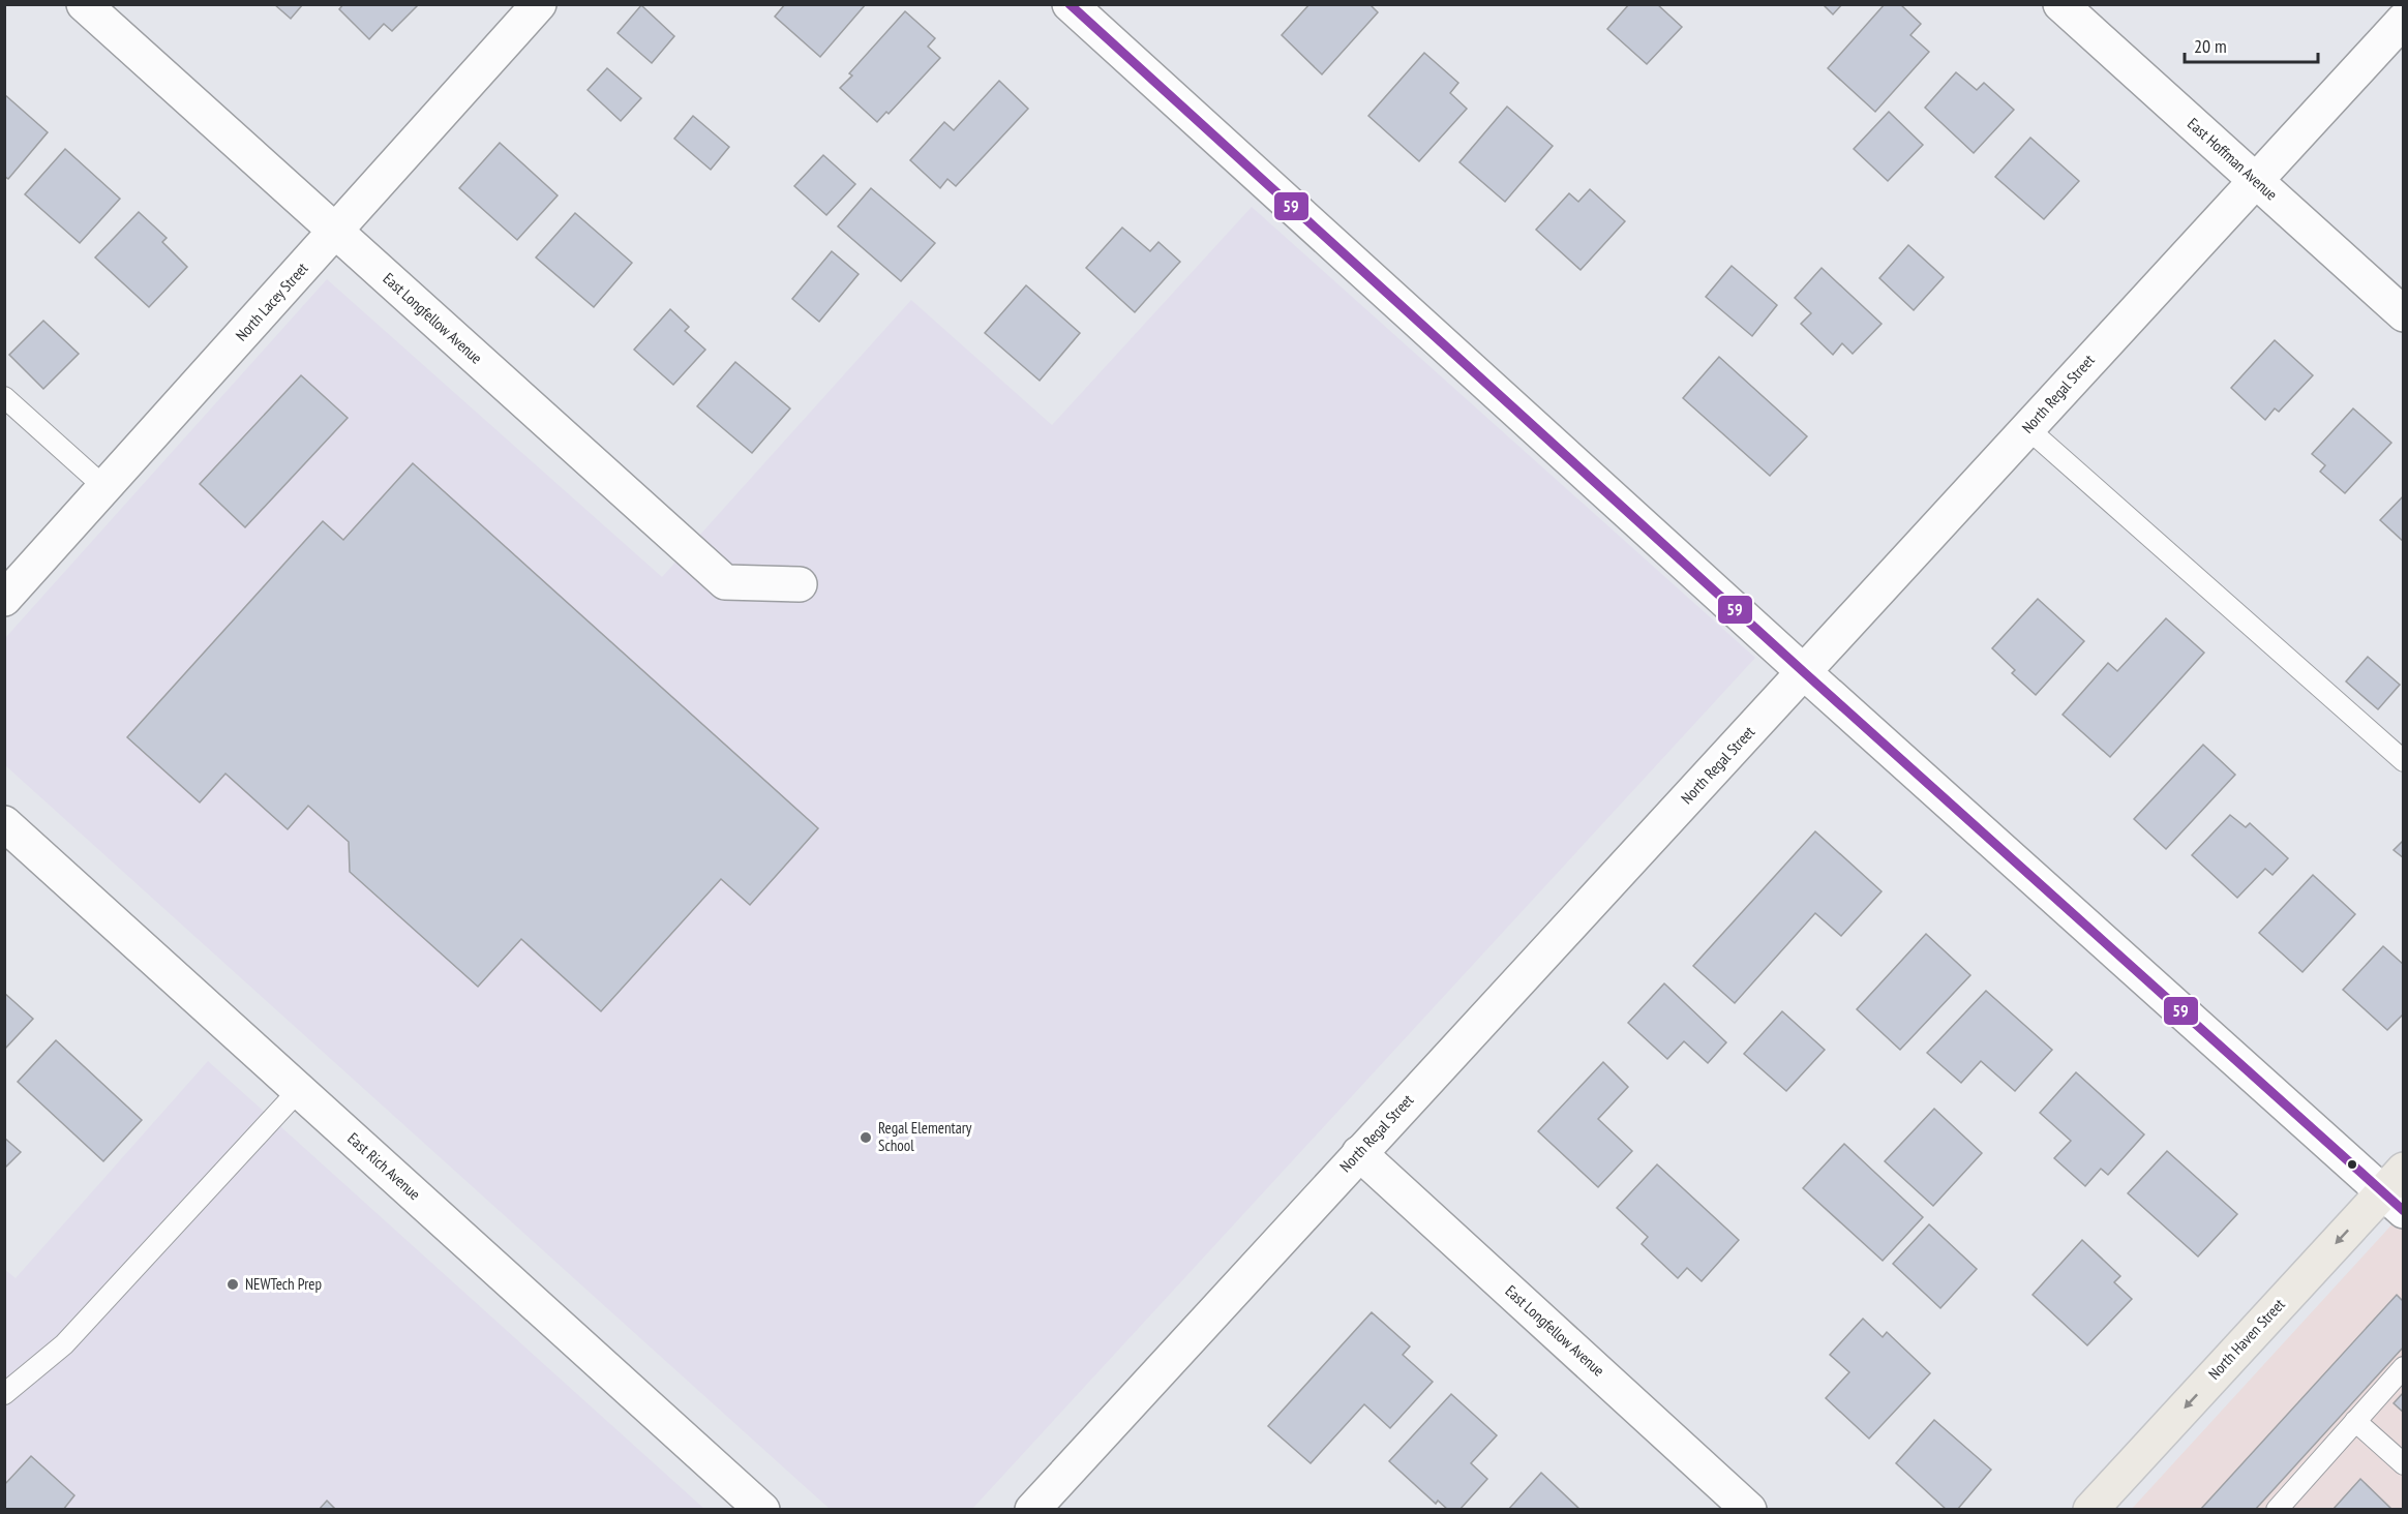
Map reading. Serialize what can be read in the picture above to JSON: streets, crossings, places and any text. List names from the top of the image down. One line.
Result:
{"streets":{"main road":["North Haven Street"],"street":["East Hoffman Avenue","North Lacey Street","East Longfellow Avenue","North Regal Street","East Rich Avenue"]},"crossings":[["East Hoffman Avenue","North Regal Street"],["North Lacey Street","East Longfellow Avenue"],["East Longfellow Avenue","North Regal Street"]],"one_way":["North Haven Street"],"places":["Regal Elementary School","NEWTech Prep"],"lines":["transit line 59"],"scale_bar":"20 m"}
